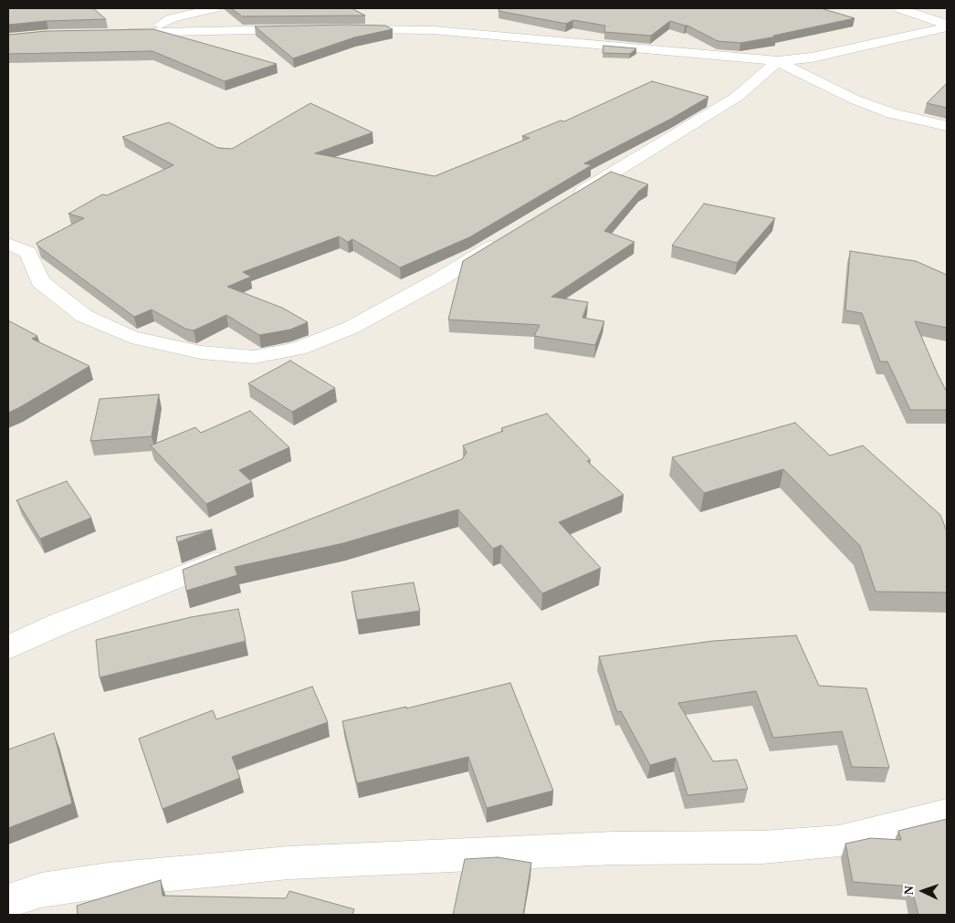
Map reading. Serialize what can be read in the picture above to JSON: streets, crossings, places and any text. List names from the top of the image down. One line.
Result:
{"north":"left"}
